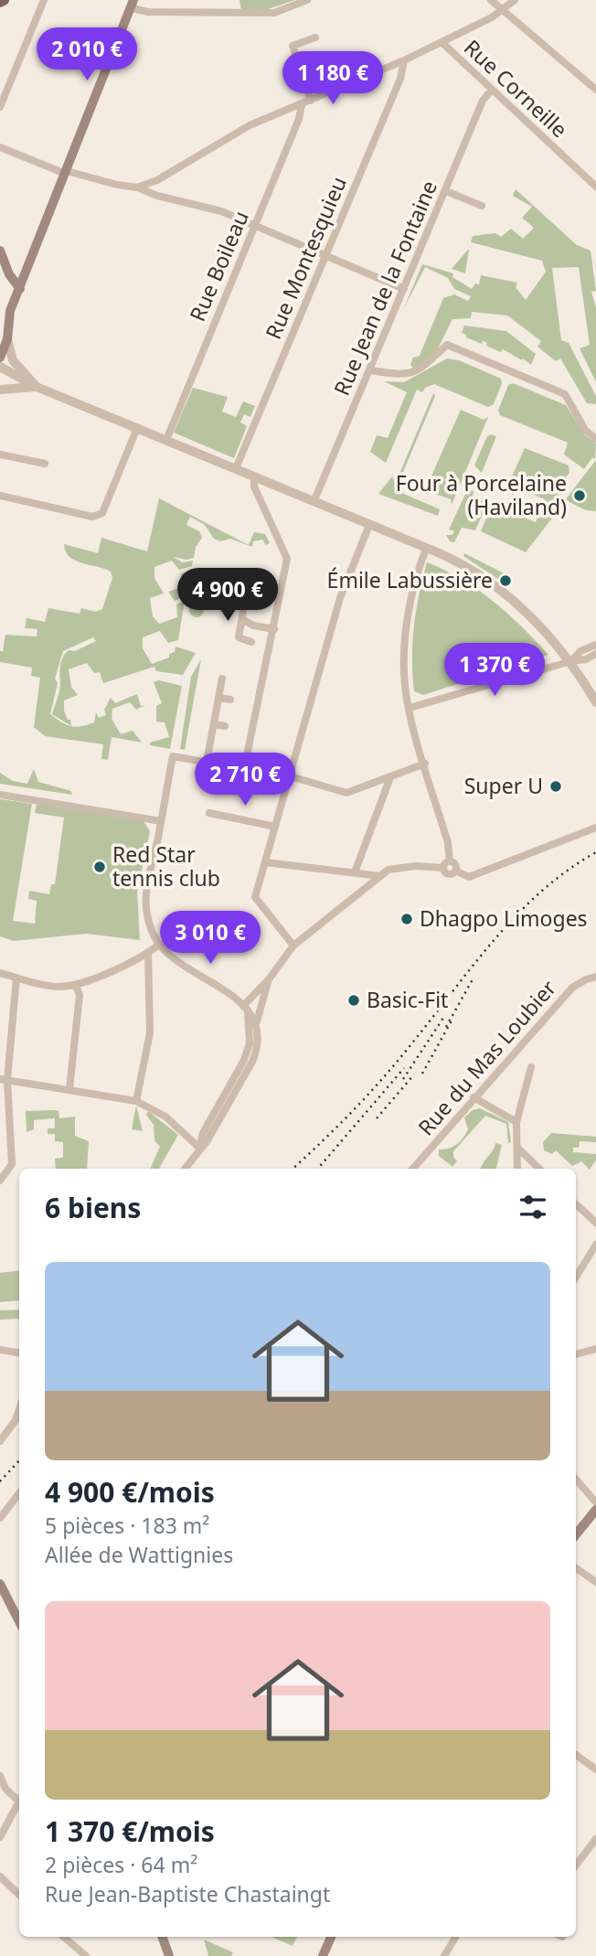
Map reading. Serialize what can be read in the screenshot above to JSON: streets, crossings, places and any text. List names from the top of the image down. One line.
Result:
{"streets":{"street":["Rue Corneille","Rue Montesquieu","Rue Boileau","Rue Jean de la Fontaine","Rue du Mas Loubier"]},"crossings":[["Rue Corneille","Rue Jean de la Fontaine"]],"places":["Four à Porcelaine (Haviland)","Émile Labussière","Super U","Red Star tennis club","Dhagpo Limoges","Basic-Fit"],"page":{"price":["2 010 €","1 180 €","4 900 €","1 370 €","2 710 €","3 010 €"],"heading":"6 biens","list":[{"name":"4 900 €/mois","note":"5 pièces · 183 m² · Allée de Wattignies"},{"name":"1 370 €/mois","note":"2 pièces · 64 m² · Rue Jean-Baptiste Chastaingt"}]}}
